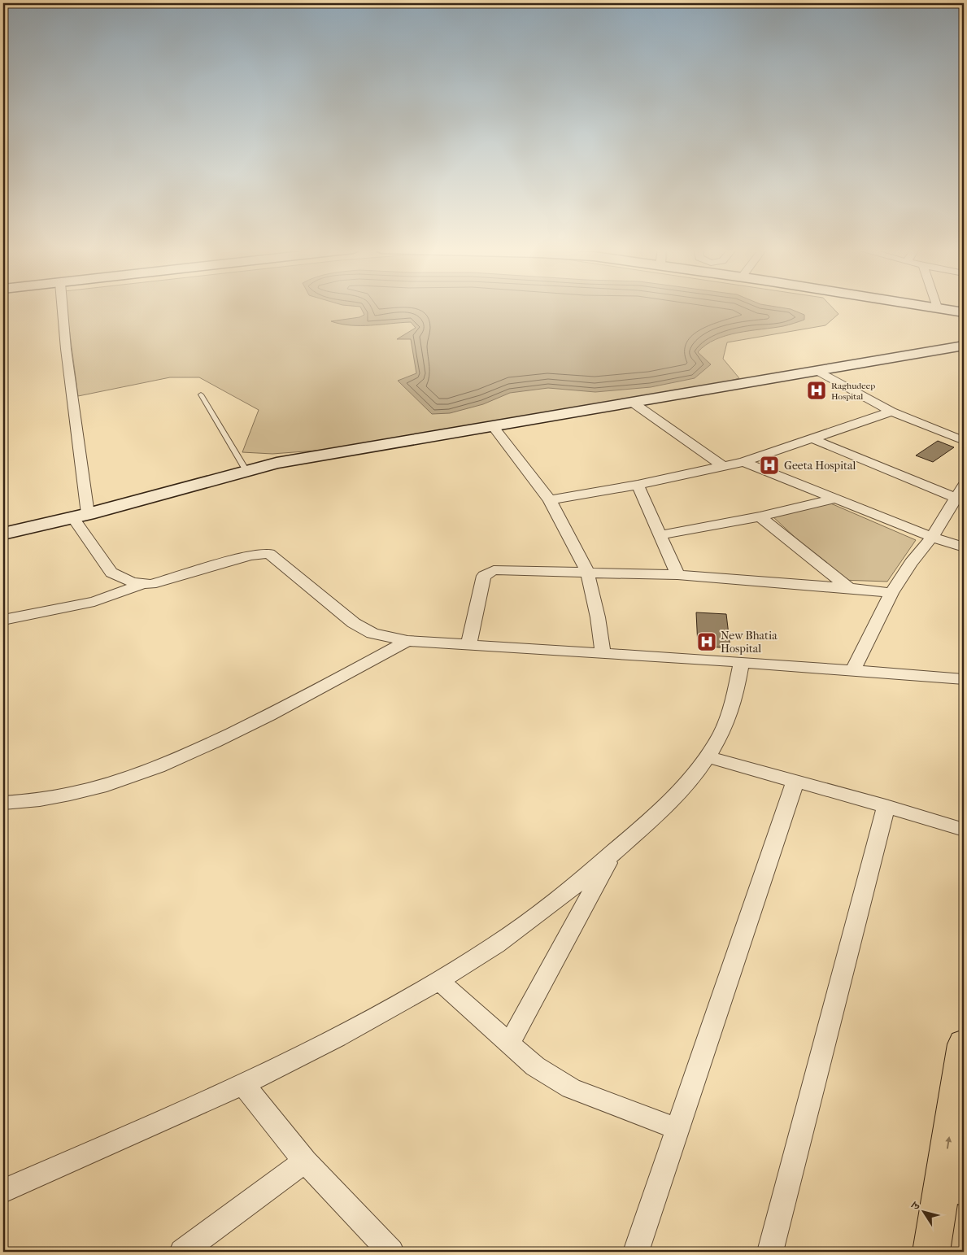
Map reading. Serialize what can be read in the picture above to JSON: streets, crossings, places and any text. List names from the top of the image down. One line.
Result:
{"places":{"hospital":["Raghudeep Hospital","Geeta Hospital","New Bhatia Hospital"]},"north":"top left"}
